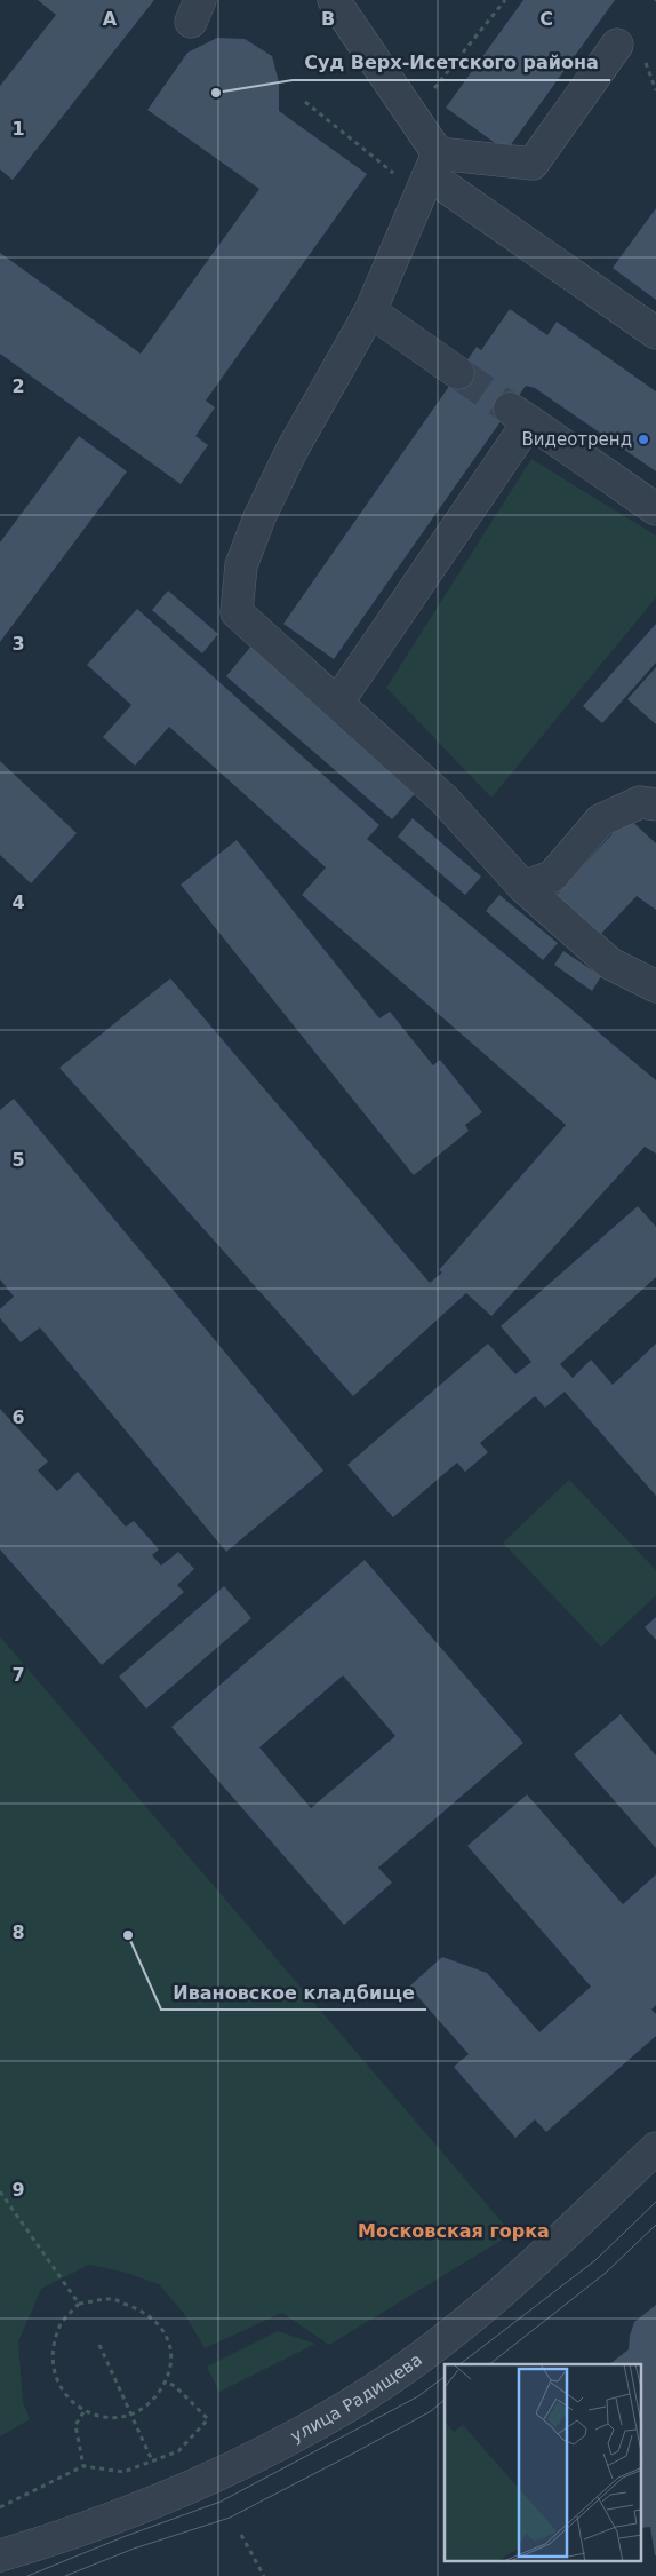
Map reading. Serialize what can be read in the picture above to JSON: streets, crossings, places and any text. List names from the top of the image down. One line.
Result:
{"streets":{"street":["улица Радищева"]},"districts":["Московская горка"],"places":["Суд Верх-Исетского района","Видеотренд","Ивановское кладбище"],"grid":{"columns":["A","B","C"],"rows":["1","2","3","4","5","6","7","8","9"]}}
